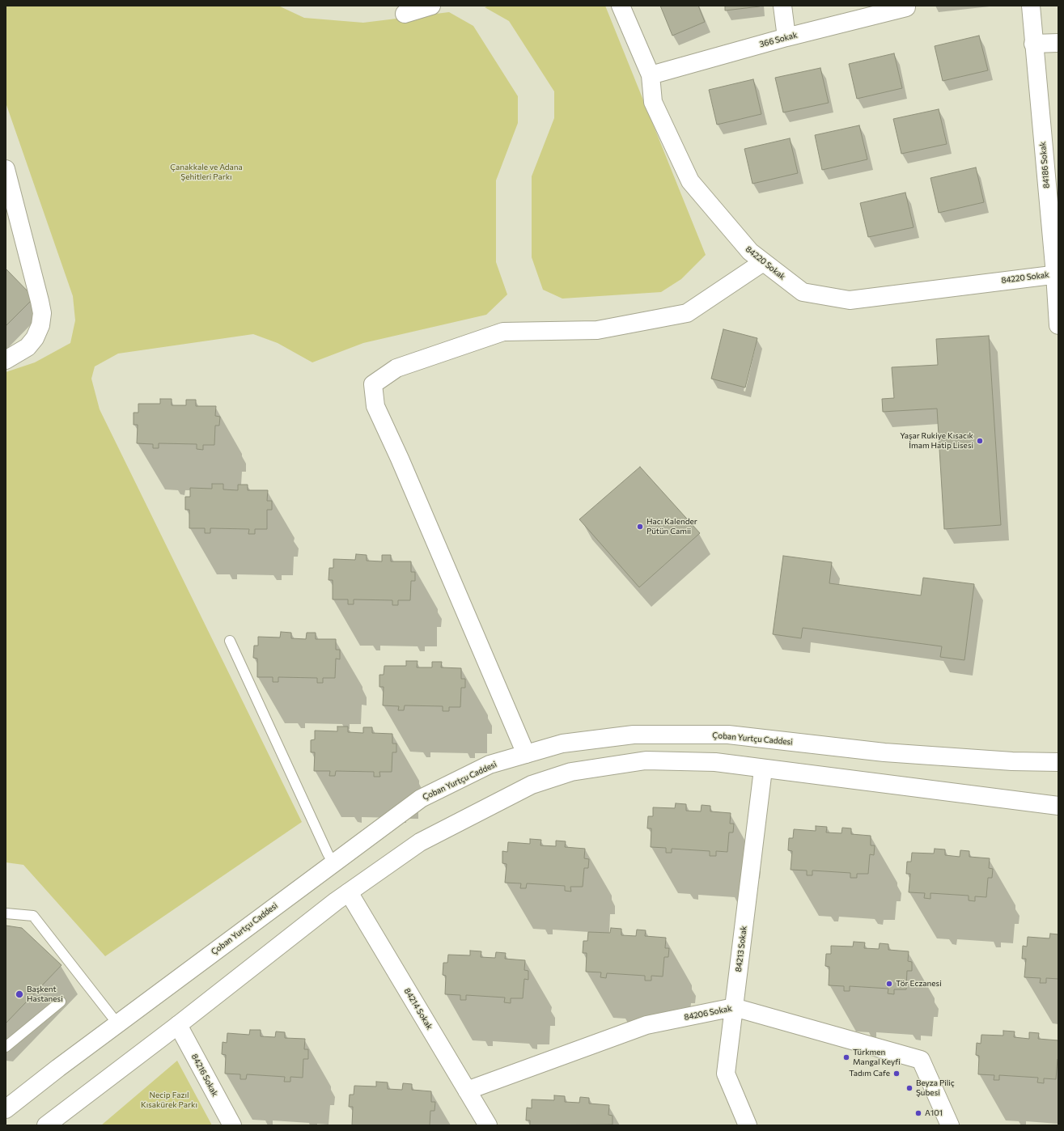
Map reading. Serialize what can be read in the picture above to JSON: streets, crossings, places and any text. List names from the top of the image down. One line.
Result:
{"streets":{"street":["366 Sokak","84186 Sokak","84220 Sokak","Çoban Yurtçu Caddesi","84213 Sokak","84214 Sokak","84206 Sokak","84216 Sokak"]},"crossings":[["366 Sokak","84220 Sokak"],["84186 Sokak","84220 Sokak"],["84213 Sokak","84206 Sokak"],["84214 Sokak","84206 Sokak"]],"parks":["Çanakkale ve Adana Şehitleri Parkı","Necip Fazıl Kısakürek Parkı"],"places":["Yaşar Rukiye Kısacık İmam Hatip Lisesi","Hacı Kalender Pütün Camii","Tör Eczanesi","Başkent Hastanesi","Türkmen Mangal Keyfi","Tadım Cafe","Beyza Piliç Şubesi","A101"]}
